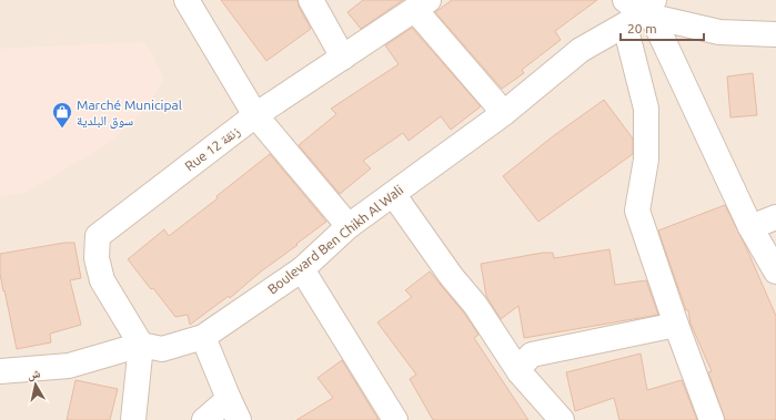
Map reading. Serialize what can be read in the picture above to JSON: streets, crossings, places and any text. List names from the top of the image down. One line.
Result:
{"streets":{"street":["Rue 12 زنقة","Boulevard Ben Chikh Al Wali"]},"crossings":[["Rue 12 زنقة","Boulevard Ben Chikh Al Wali"]],"places":{"shop":["Marché Municipal سوق البلدية"]},"scale_bar":"20 m","north":"top"}
